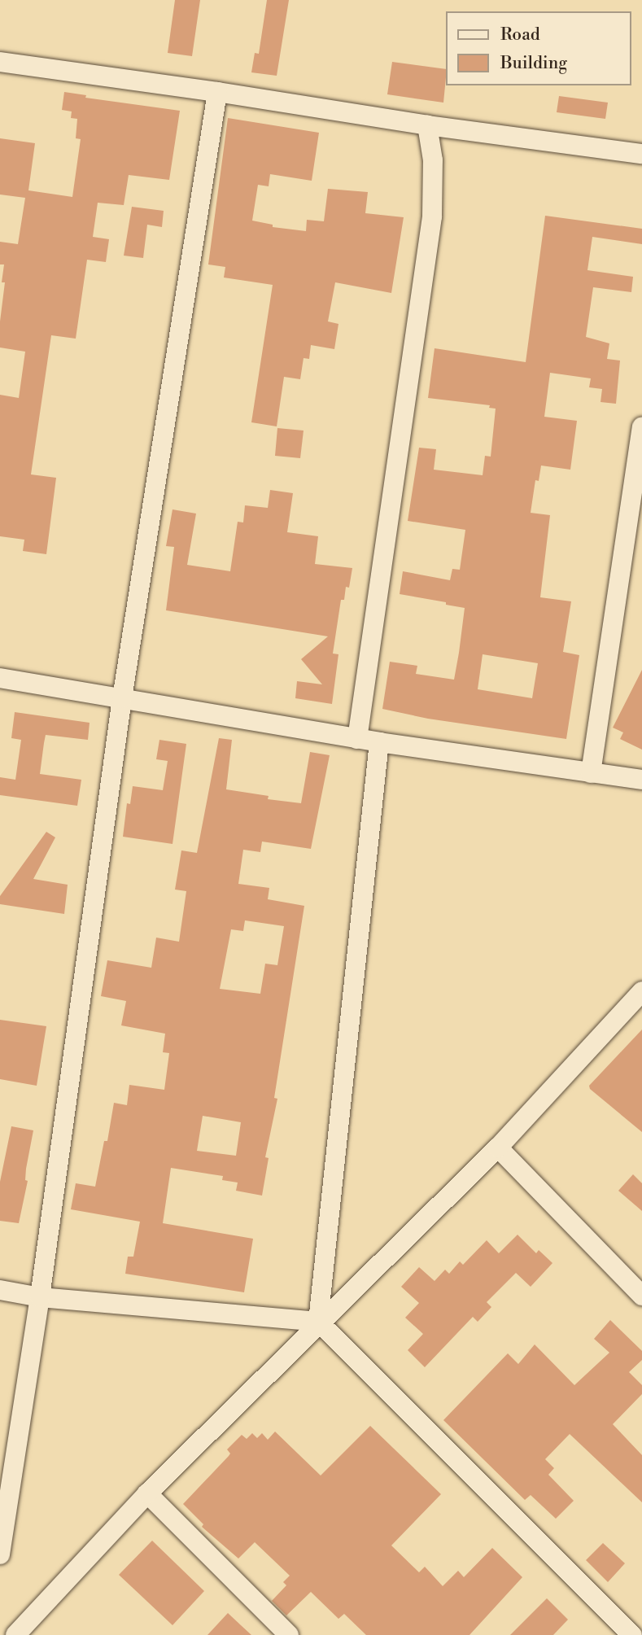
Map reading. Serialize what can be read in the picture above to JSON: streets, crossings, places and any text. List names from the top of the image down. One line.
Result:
{"legend":["Road","Building"]}
